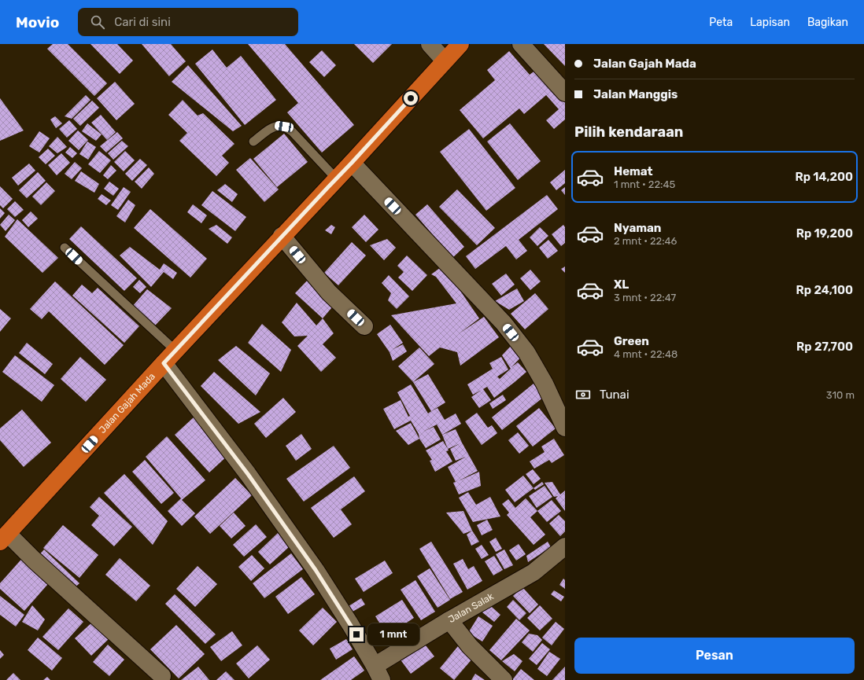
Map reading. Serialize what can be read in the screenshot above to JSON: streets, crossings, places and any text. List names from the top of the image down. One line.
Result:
{"streets":{"highway":["Jalan Gajah Mada"],"street":["Jalan Salak"]},"page":{"header":"Movio","search":"Cari di sini","nav":["Peta","Lapisan","Bagikan"],"banner":["Jalan Gajah Mada","Jalan Manggis"],"heading":"Pilih kendaraan","list":[{"name":"Hemat","note":"1 mnt · 22:45","value":"Rp 14,200"},{"name":"Nyaman","note":"2 mnt · 22:46","value":"Rp 19,200"},{"name":"XL","note":"3 mnt · 22:47","value":"Rp 24,100"},{"name":"Green","note":"4 mnt · 22:48","value":"Rp 27,700"}],"pay":["Tunai","310 m"],"bubble":"1 mnt","buttons":"Pesan"}}
